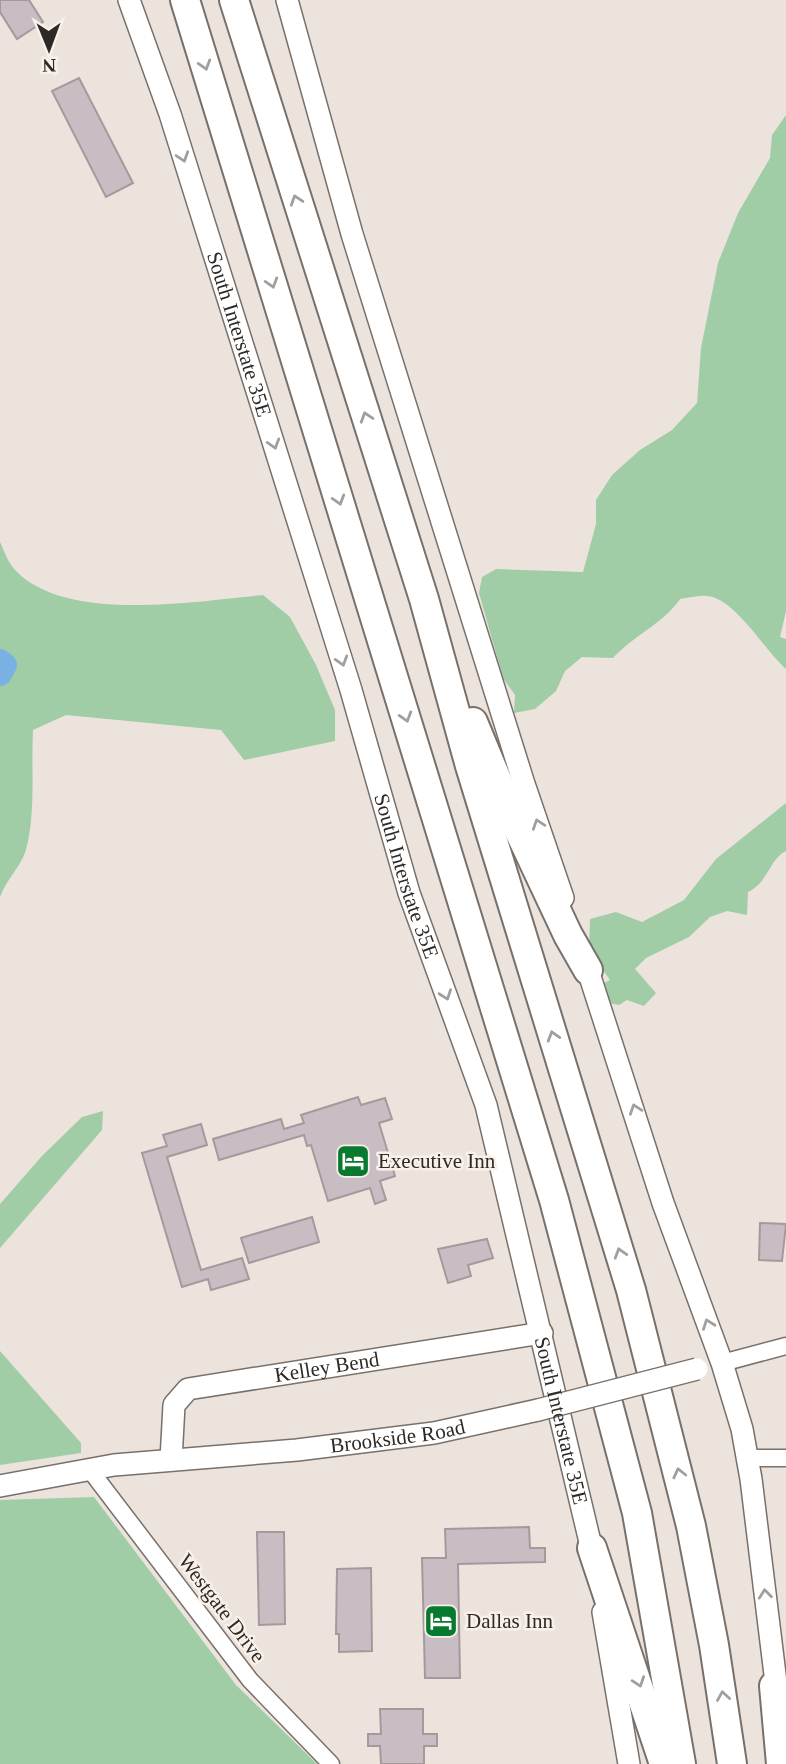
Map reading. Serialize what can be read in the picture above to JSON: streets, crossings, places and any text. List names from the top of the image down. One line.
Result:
{"streets":{"main road":["South Interstate 35E","Kelley Bend","Brookside Road"],"street":["Westgate Drive"]},"crossings":[["South Interstate 35E","Kelley Bend"],["Kelley Bend","Brookside Road"],["Brookside Road","Westgate Drive"]],"places":{"hotel":["Executive Inn","Dallas Inn"]},"north":"bottom"}
